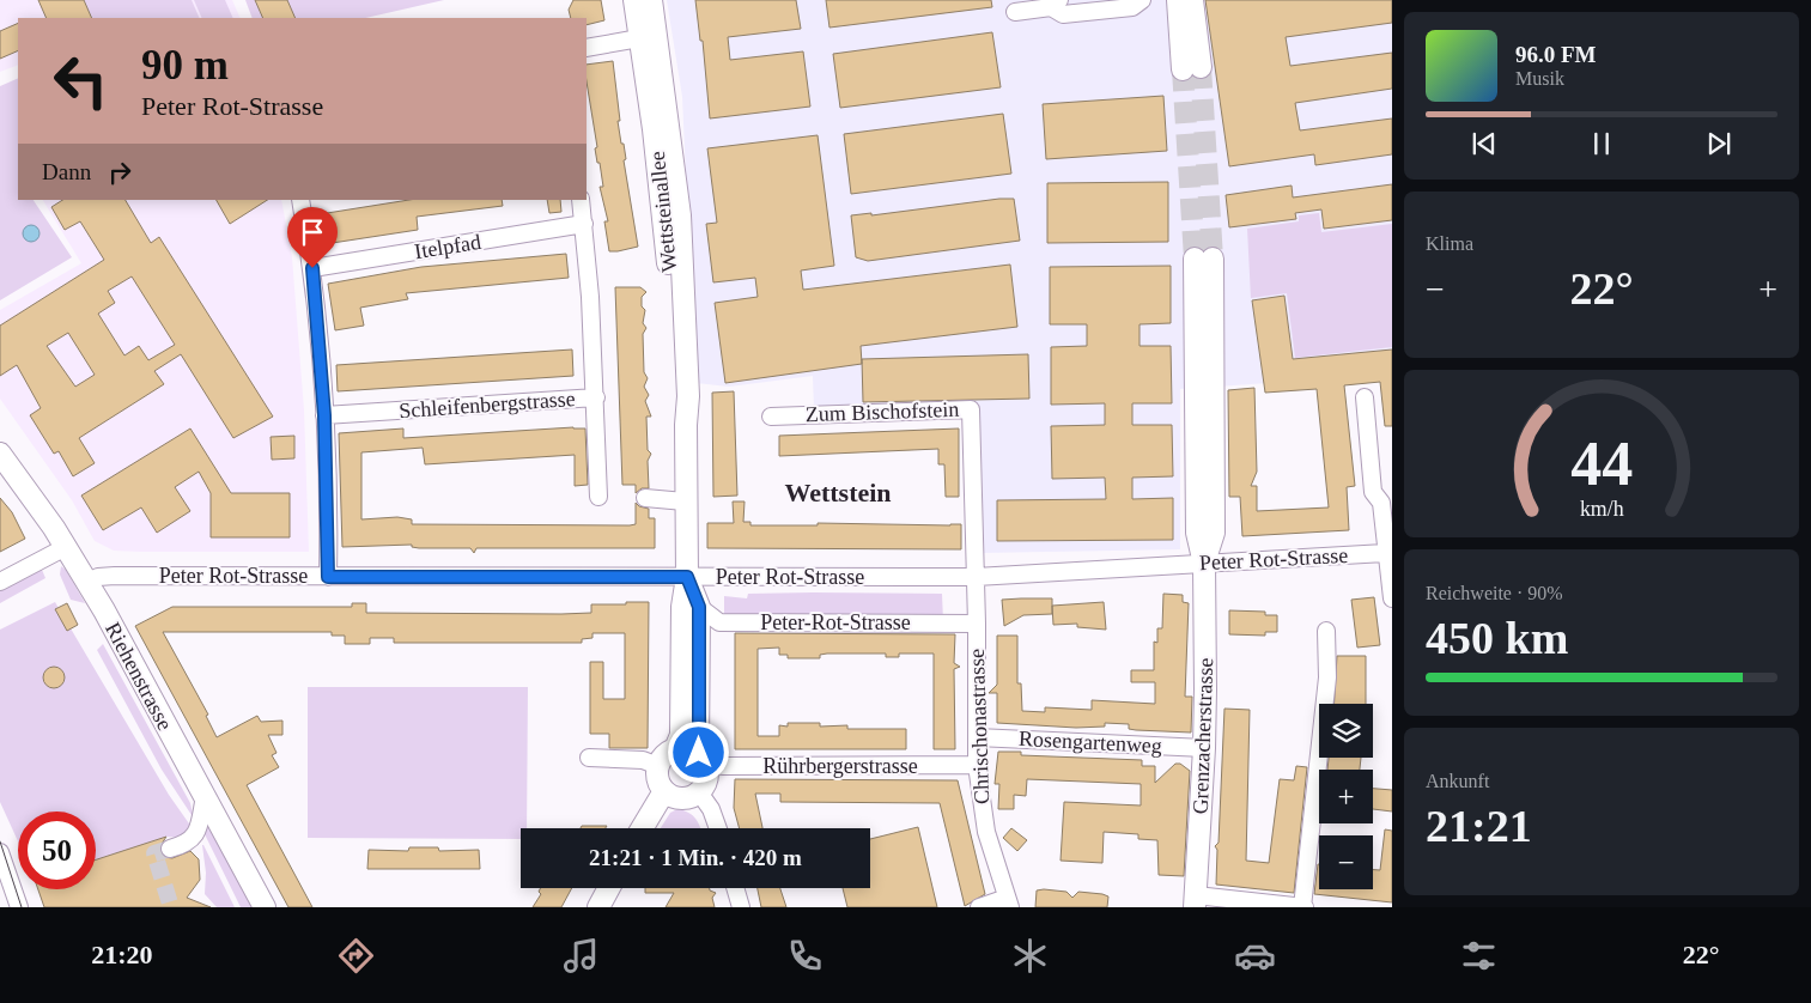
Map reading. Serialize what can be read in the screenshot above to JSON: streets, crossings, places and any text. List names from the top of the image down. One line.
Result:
{"streets":{"main road":["Wettsteinallee","Riehenstrasse","Grenzacherstrasse"],"street":["Itelpfad","Schleifenbergstrasse","Zum Bischofstein","Peter Rot-Strasse","Peter-Rot-Strasse","Chrischonastrasse","Rosengartenweg","Rührbergerstrasse"]},"crossings":[["Wettsteinallee","Peter Rot-Strasse"],["Wettsteinallee","Peter-Rot-Strasse"],["Wettsteinallee","Rührbergerstrasse"],["Itelpfad","Schleifenbergstrasse"],["Zum Bischofstein","Peter Rot-Strasse"],["Zum Bischofstein","Chrischonastrasse"],["Peter Rot-Strasse","Riehenstrasse"],["Peter Rot-Strasse","Chrischonastrasse"],["Peter Rot-Strasse","Grenzacherstrasse"],["Peter-Rot-Strasse","Chrischonastrasse"],["Chrischonastrasse","Rosengartenweg"],["Chrischonastrasse","Rührbergerstrasse"],["Grenzacherstrasse","Rosengartenweg"]],"districts":["Wettstein"],"page":{"turn":["90 m","Peter Rot-Strasse"],"song":["96.0 FM","Musik"],"then":"Dann","tile":["Klima",["Reichweite · 90%","450 km"],["Ankunft","21:21"]],"heat":["−","22°","+"],"map_buttons":["+","−"],"limit":"50","trip":"21:21 · 1 Min. · 420 m","tabs":["21:20","22°"],"gauge":["44","km/h"]}}
